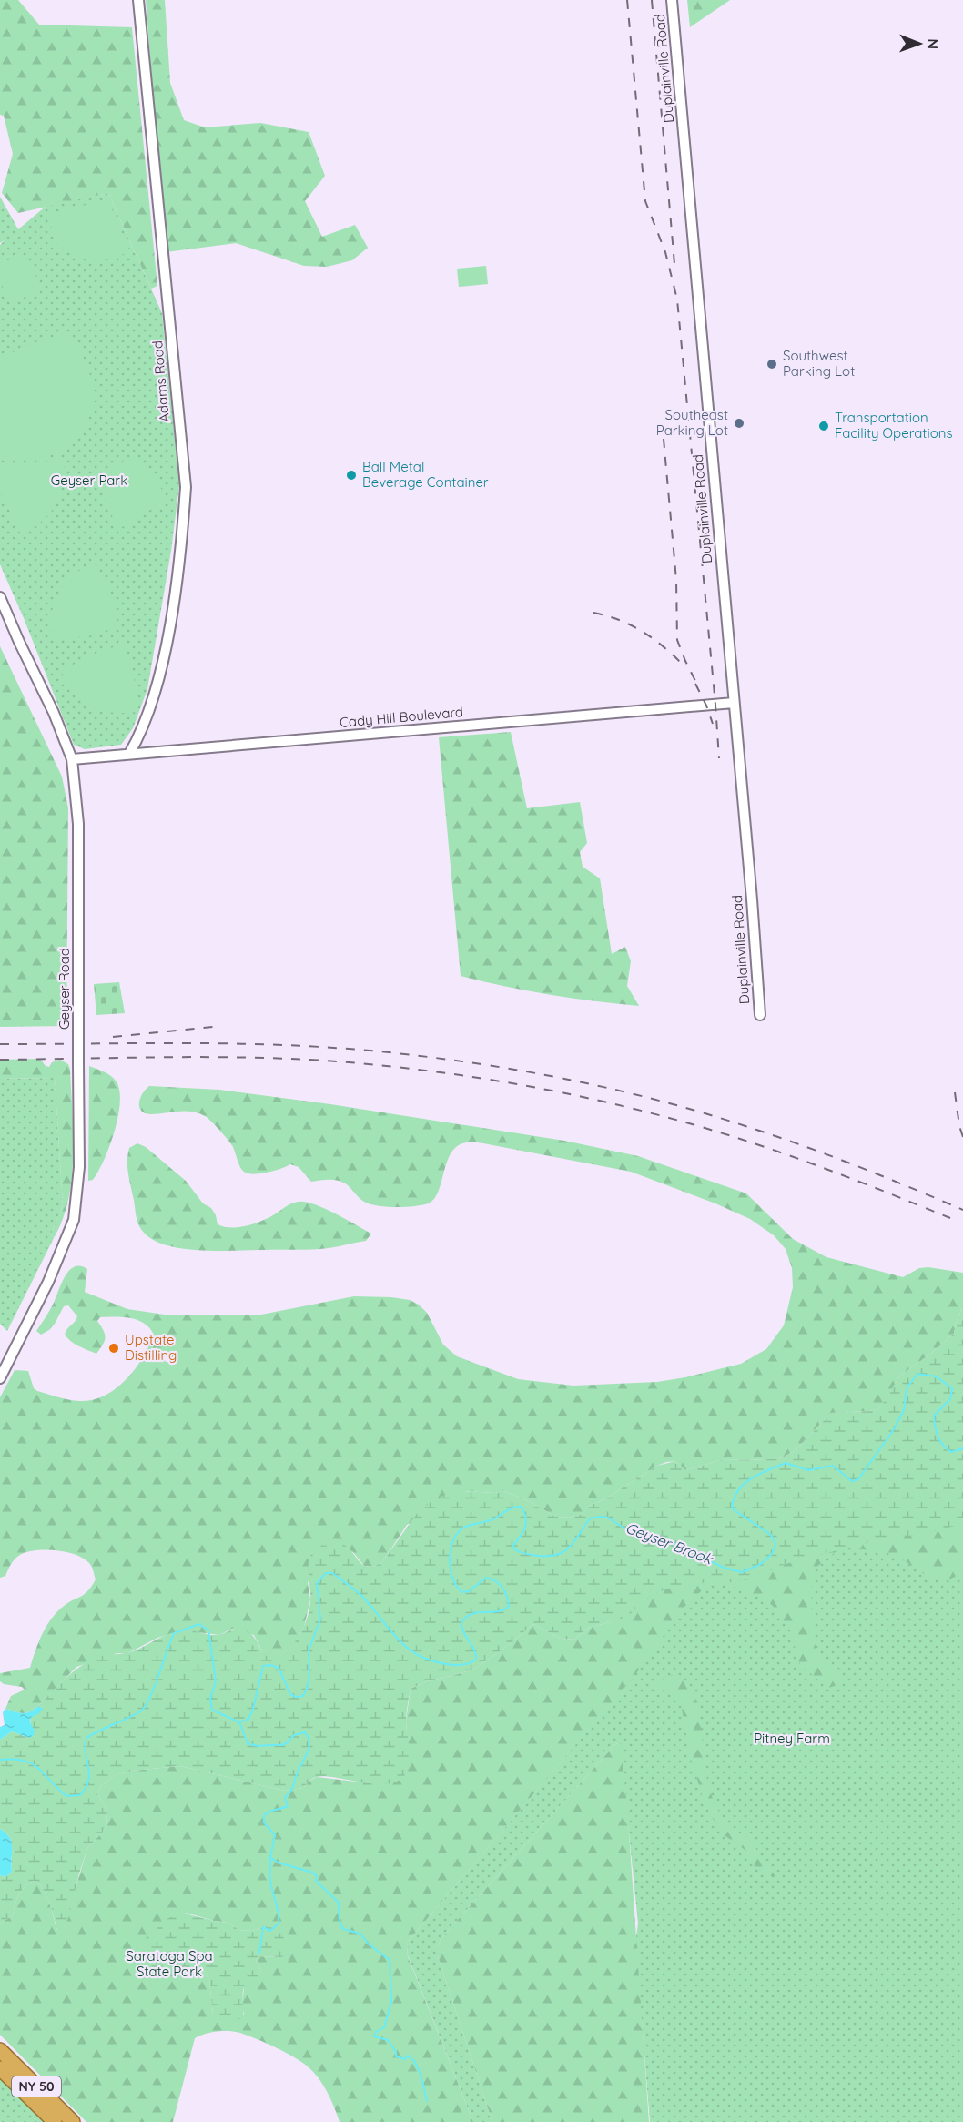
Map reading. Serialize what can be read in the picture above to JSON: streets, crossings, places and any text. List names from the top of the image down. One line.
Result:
{"streets":{"highway":["NY 50"],"street":["Duplainville Road","Adams Road","Cady Hill Boulevard","Geyser Road"]},"crossings":[["Duplainville Road","Cady Hill Boulevard"],["Adams Road","Cady Hill Boulevard"],["Cady Hill Boulevard","Geyser Road"]],"water":["Geyser Brook"],"parks":["Geyser Park","Pitney Farm","Saratoga Spa State Park"],"places":["Southwest Parking Lot","Southeast Parking Lot","Transportation Facility Operations","Ball Metal Beverage Container","Upstate Distilling"],"north":"right"}
